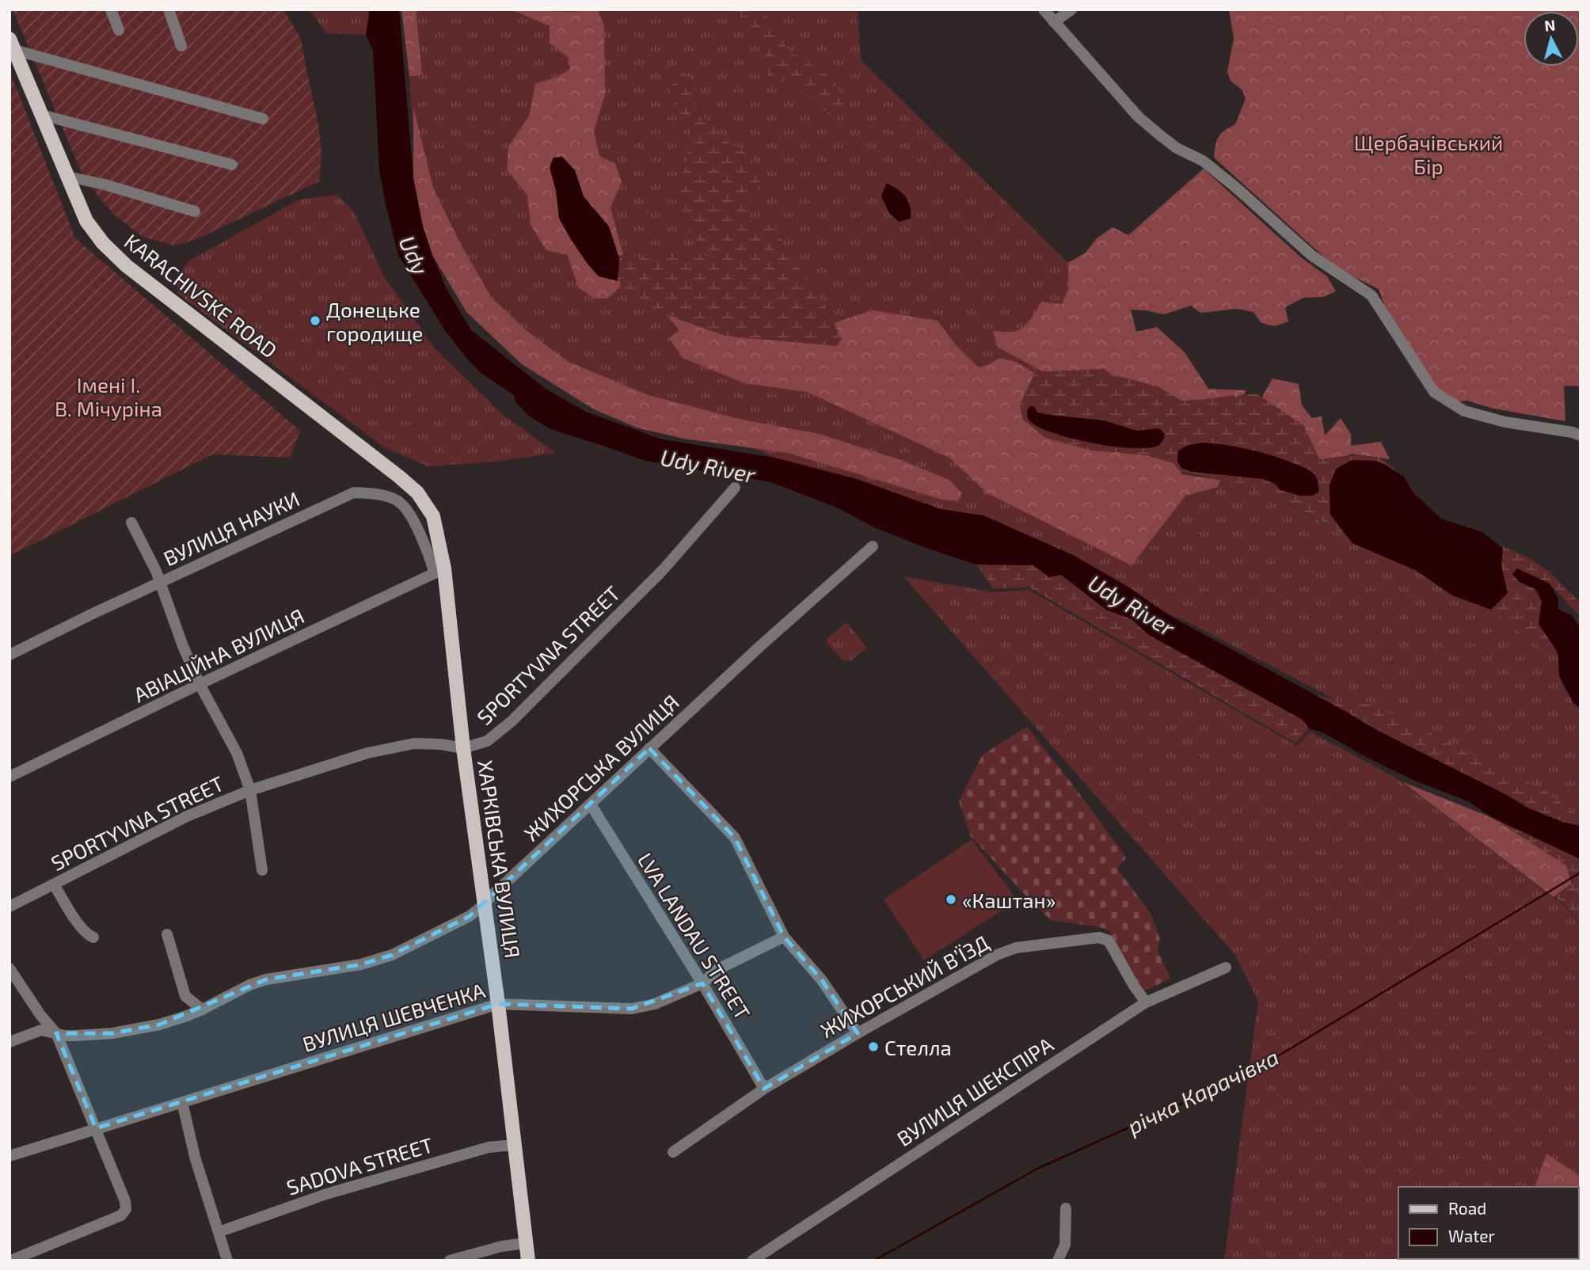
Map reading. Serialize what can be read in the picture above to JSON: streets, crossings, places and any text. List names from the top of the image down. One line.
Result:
{"streets":{"main road":["KARACHIVSKE ROAD","ХАРКІВСЬКА ВУЛИЦЯ"],"street":["ВУЛИЦЯ НАУКИ","АВІАЦІЙНА ВУЛИЦЯ","SPORTYVNA STREET","ЖИХОРСЬКА ВУЛИЦЯ","LVA LANDAU STREET","ЖИХОРСЬКИЙ В’ЇЗД","ВУЛИЦЯ ШЕВЧЕНКА","ВУЛИЦЯ ШЕКСПІРА","SADOVA STREET"]},"crossings":[["KARACHIVSKE ROAD","ХАРКІВСЬКА ВУЛИЦЯ"],["ВУЛИЦЯ НАУКИ","АВІАЦІЙНА ВУЛИЦЯ"],["ВУЛИЦЯ НАУКИ","ХАРКІВСЬКА ВУЛИЦЯ"],["АВІАЦІЙНА ВУЛИЦЯ","ХАРКІВСЬКА ВУЛИЦЯ"],["SPORTYVNA STREET","ХАРКІВСЬКА ВУЛИЦЯ"],["ЖИХОРСЬКА ВУЛИЦЯ","ХАРКІВСЬКА ВУЛИЦЯ"],["ЖИХОРСЬКА ВУЛИЦЯ","LVA LANDAU STREET"],["ХАРКІВСЬКА ВУЛИЦЯ","ВУЛИЦЯ ШЕВЧЕНКА"],["ХАРКІВСЬКА ВУЛИЦЯ","SADOVA STREET"],["LVA LANDAU STREET","ЖИХОРСЬКИЙ В’ЇЗД"],["LVA LANDAU STREET","ВУЛИЦЯ ШЕВЧЕНКА"],["ЖИХОРСЬКИЙ В’ЇЗД","ВУЛИЦЯ ШЕКСПІРА"]],"water":["Udy","Udy River","річка Карачівка"],"parks":["Щербачівський Бір","Імені І. В. Мічуріна"],"places":["Донецьке городище","«Каштан»","Стелла"],"legend":["Road","Water"],"north":"top"}
